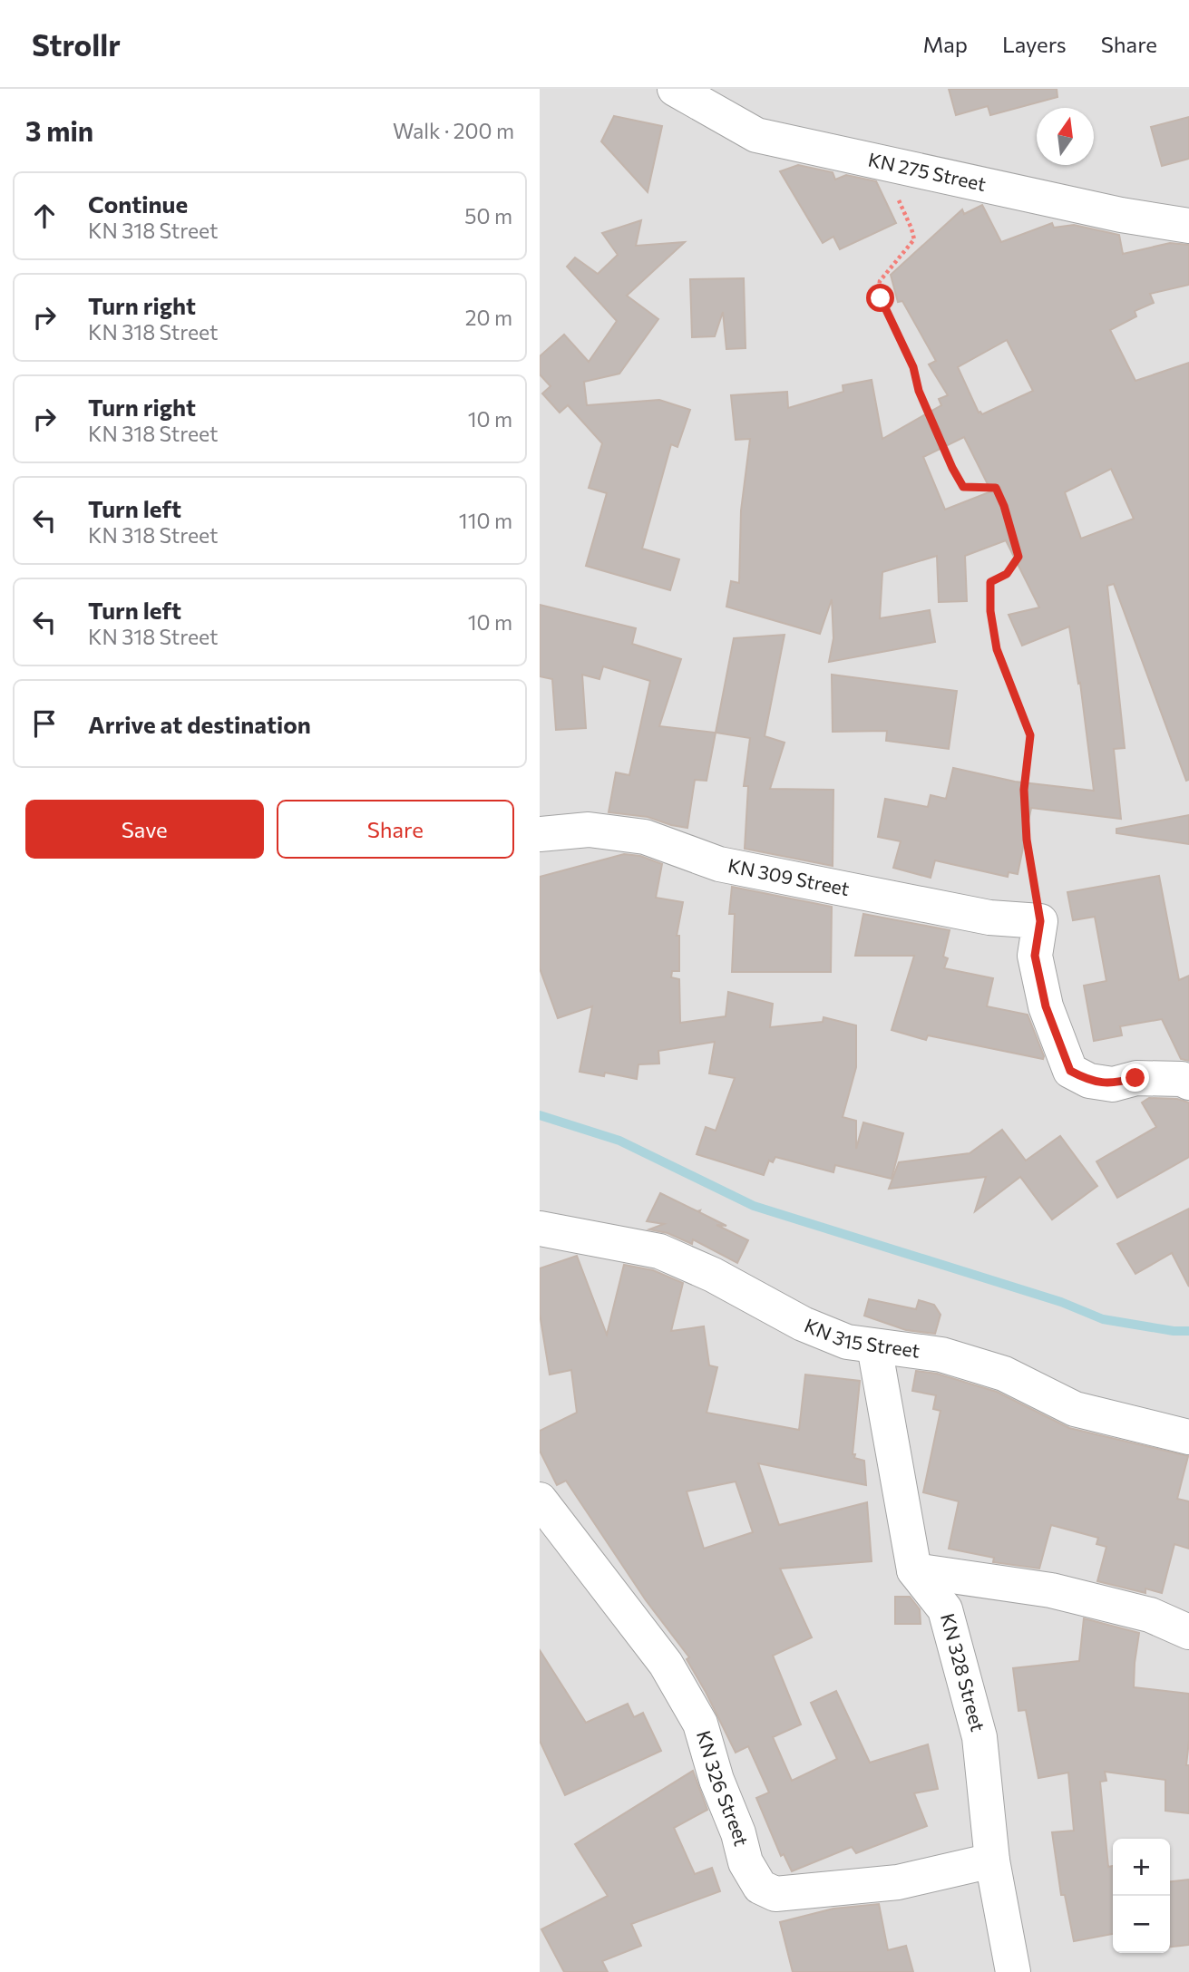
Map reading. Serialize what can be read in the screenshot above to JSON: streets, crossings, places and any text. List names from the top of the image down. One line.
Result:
{"streets":{"street":["KN 275 Street","KN 309 Street","KN 315 Street","KN 328 Street","KN 326 Street"]},"crossings":[["KN 315 Street","KN 328 Street"],["KN 328 Street","KN 326 Street"]],"north":"top","page":{"header":"Strollr","nav":["Map","Layers","Share"],"heading":["3 min","Walk · 200 m"],"list":[["Continue","KN 318 Street","50 m"],["Turn right","KN 318 Street","20 m"],["Turn right","KN 318 Street","10 m"],["Turn left","KN 318 Street","110 m"],["Turn left","KN 318 Street","10 m"],"Arrive at destination"],"buttons":["Save","Share"],"map_buttons":["+","−"]}}
